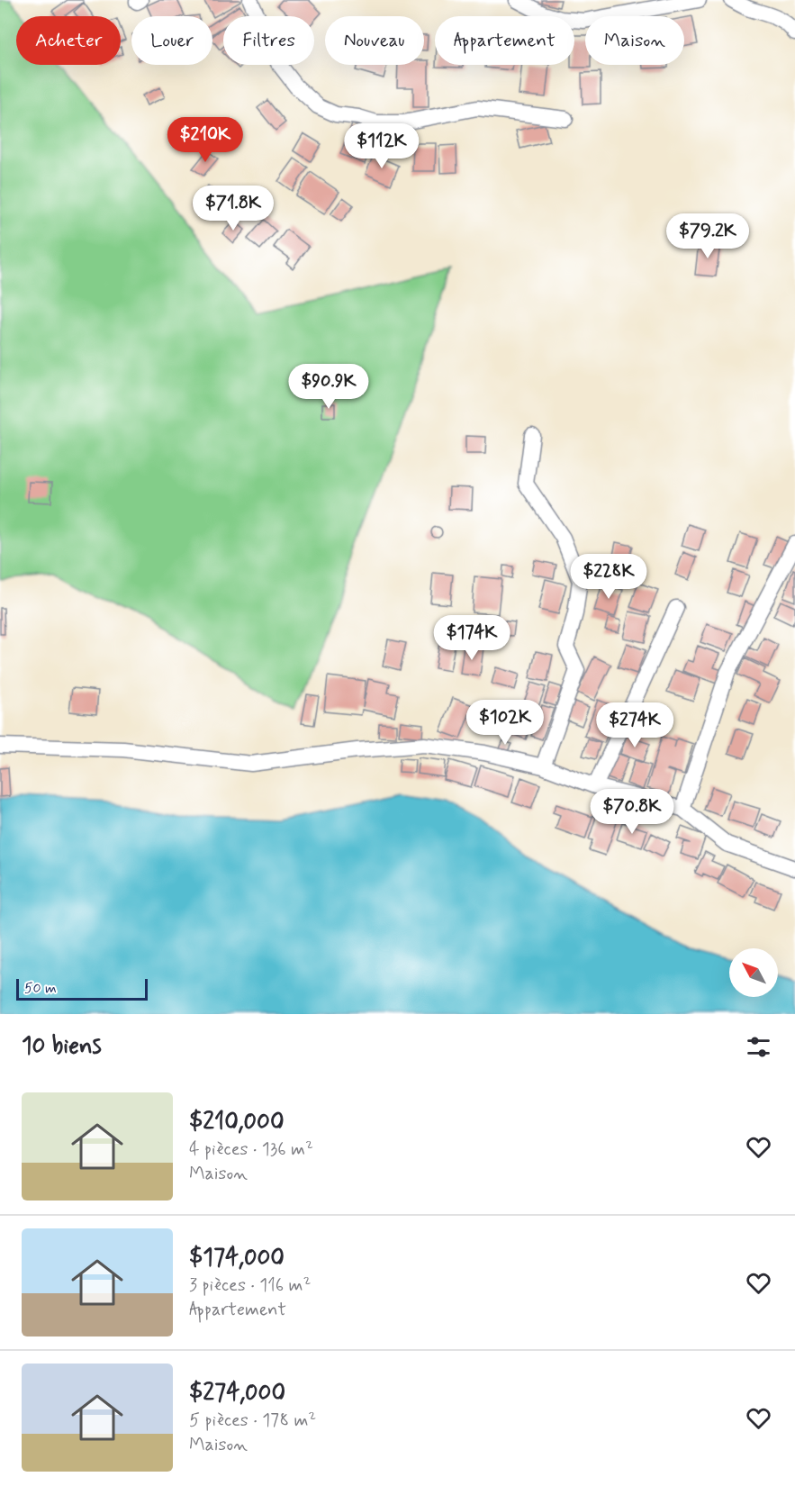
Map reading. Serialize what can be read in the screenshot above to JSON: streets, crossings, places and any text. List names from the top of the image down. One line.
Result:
{"scale_bar":"50 m","north":"top left","page":{"chip":["Acheter","Louer","Filtres","Nouveau","Appartement","Maison"],"price":["$210K","$112K","$71.8K","$79.2K","$90.9K","$228K","$174K","$102K","$274K","$70.8K"],"scale":"50 m","heading":"10 biens","list":[{"name":"$210,000","note":"4 pièces · 136 m² · Maison"},{"name":"$174,000","note":"3 pièces · 116 m² · Appartement"},{"name":"$274,000","note":"5 pièces · 178 m² · Maison"}]}}
